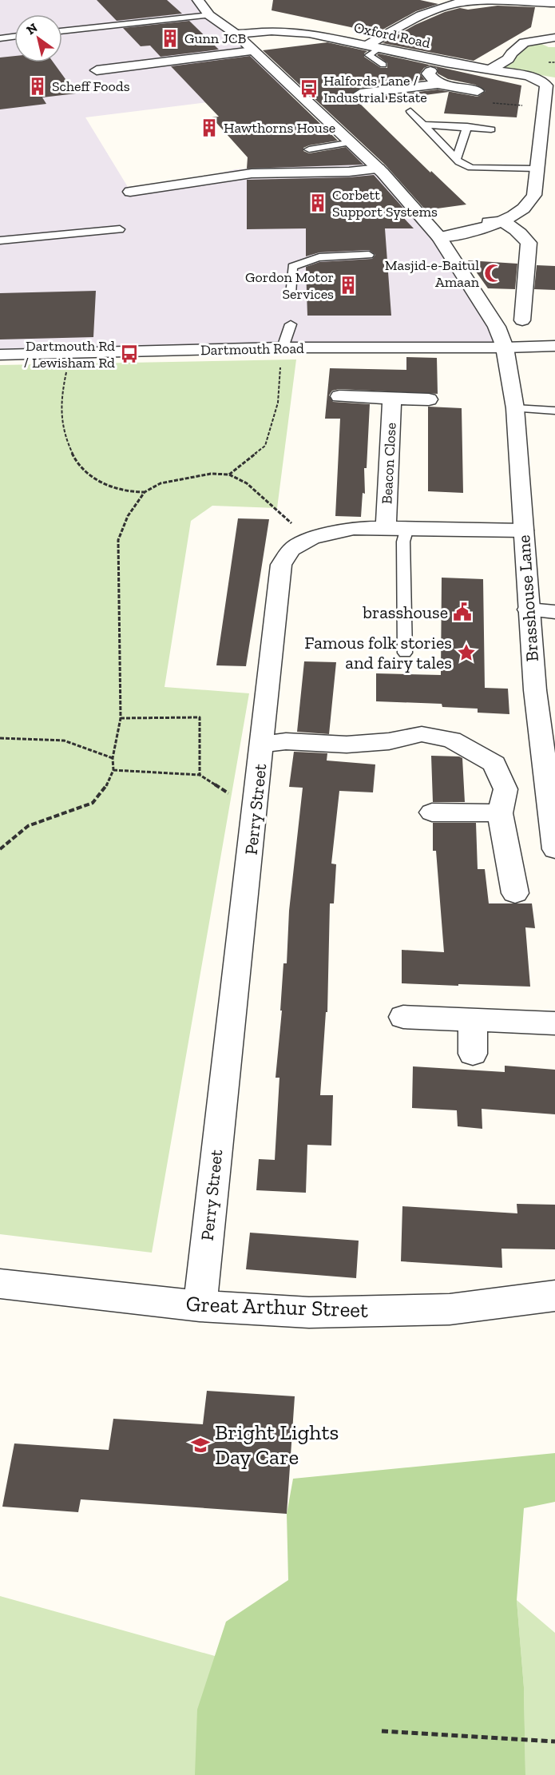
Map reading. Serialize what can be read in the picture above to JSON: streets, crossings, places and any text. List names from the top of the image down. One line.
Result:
{"streets":{"street":["Oxford Road","Dartmouth Road","Beacon Close","Brasshouse Lane","Perry Street","Great Arthur Street"]},"crossings":[["Oxford Road","Brasshouse Lane"],["Dartmouth Road","Brasshouse Lane"],["Beacon Close","Perry Street"],["Brasshouse Lane","Perry Street"],["Perry Street","Great Arthur Street"]],"places":{"building":["Gunn JCB","Scheff Foods","Hawthorns House","Corbett Support Systems","Gordon Motor Services"],"bus stop":["Halfords Lane / Industrial Estate","Dartmouth Rd / Lewisham Rd"],"mosque":["Masjid-e-Baitul Amaan"],"public building":["brasshouse"],"place":["Famous folk stories and fairy tales"],"school or university":["Bright Lights Day Care"]},"north":"top left"}
